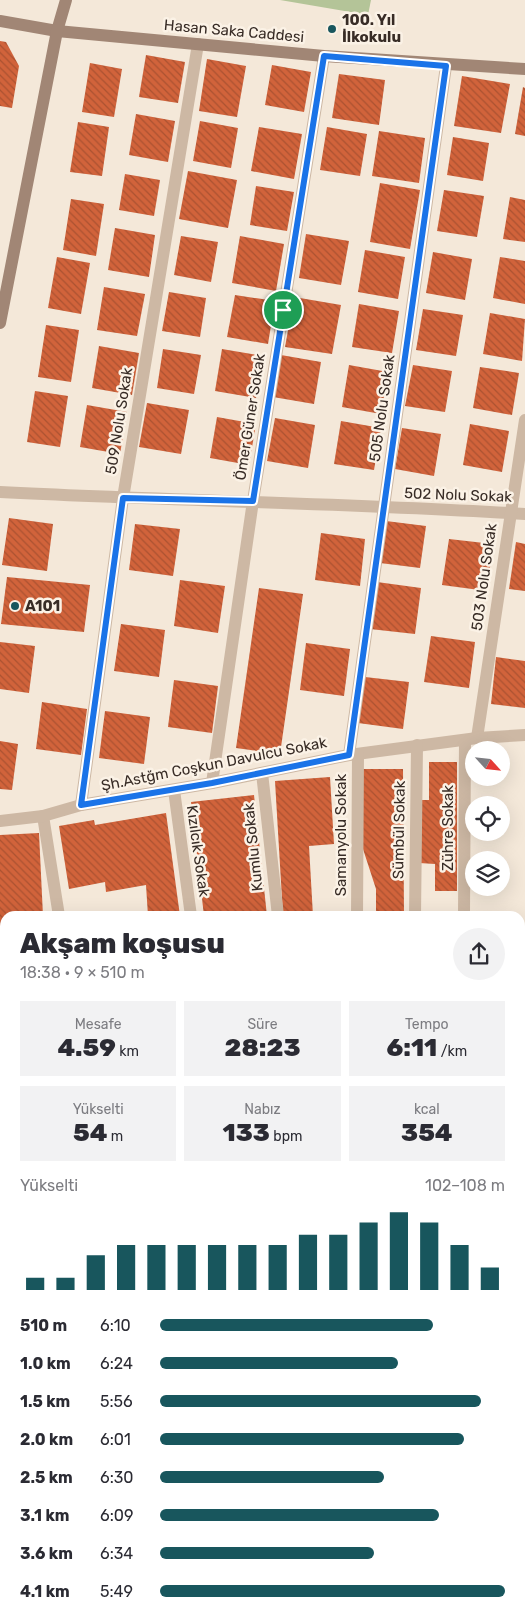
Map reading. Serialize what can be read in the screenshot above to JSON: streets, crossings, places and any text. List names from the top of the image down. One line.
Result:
{"streets":{"street":["Hasan Saka Caddesi","505 Nolu Sokak","Ömer Güner Sokak","509 Nolu Sokak","502 Nolu Sokak","503 Nolu Sokak","Şh.Astğm Coşkun Davulcu Sokak","Zühre Sokak","Sümbül Sokak","Samanyolu Sokak","Kumlu Sokak","Kızılcık Sokak"]},"crossings":[["Hasan Saka Caddesi","505 Nolu Sokak"],["Hasan Saka Caddesi","Ömer Güner Sokak"],["Hasan Saka Caddesi","509 Nolu Sokak"],["505 Nolu Sokak","502 Nolu Sokak"],["505 Nolu Sokak","Şh.Astğm Coşkun Davulcu Sokak"],["505 Nolu Sokak","Samanyolu Sokak"],["Ömer Güner Sokak","502 Nolu Sokak"],["Ömer Güner Sokak","Şh.Astğm Coşkun Davulcu Sokak"],["509 Nolu Sokak","502 Nolu Sokak"],["509 Nolu Sokak","Şh.Astğm Coşkun Davulcu Sokak"],["502 Nolu Sokak","503 Nolu Sokak"],["503 Nolu Sokak","Şh.Astğm Coşkun Davulcu Sokak"],["503 Nolu Sokak","Zühre Sokak"],["Şh.Astğm Coşkun Davulcu Sokak","Zühre Sokak"],["Şh.Astğm Coşkun Davulcu Sokak","Sümbül Sokak"],["Şh.Astğm Coşkun Davulcu Sokak","Samanyolu Sokak"],["Şh.Astğm Coşkun Davulcu Sokak","Kumlu Sokak"],["Şh.Astğm Coşkun Davulcu Sokak","Kızılcık Sokak"]],"places":["100. Yıl İlkokulu","A101"],"north":"bottom right","page":{"heading":["Akşam koşusu","18:38 · 9 × 510 m"],"stats":[["Mesafe","4.59 km"],["Süre","28:23"],["Tempo","6:11 /km"],["Yükselti","54 m"],["Nabız","133 bpm"],["kcal","354"]],"chart":["Yükselti","102–108 m"],"list":[{"name":"510 m","note":"6:10"},{"name":"1.0 km","note":"6:24"},{"name":"1.5 km","note":"5:56"},{"name":"2.0 km","note":"6:01"},{"name":"2.5 km","note":"6:30"},{"name":"3.1 km","note":"6:09"},{"name":"3.6 km","note":"6:34"},{"name":"4.1 km","note":"5:49"}]}}
